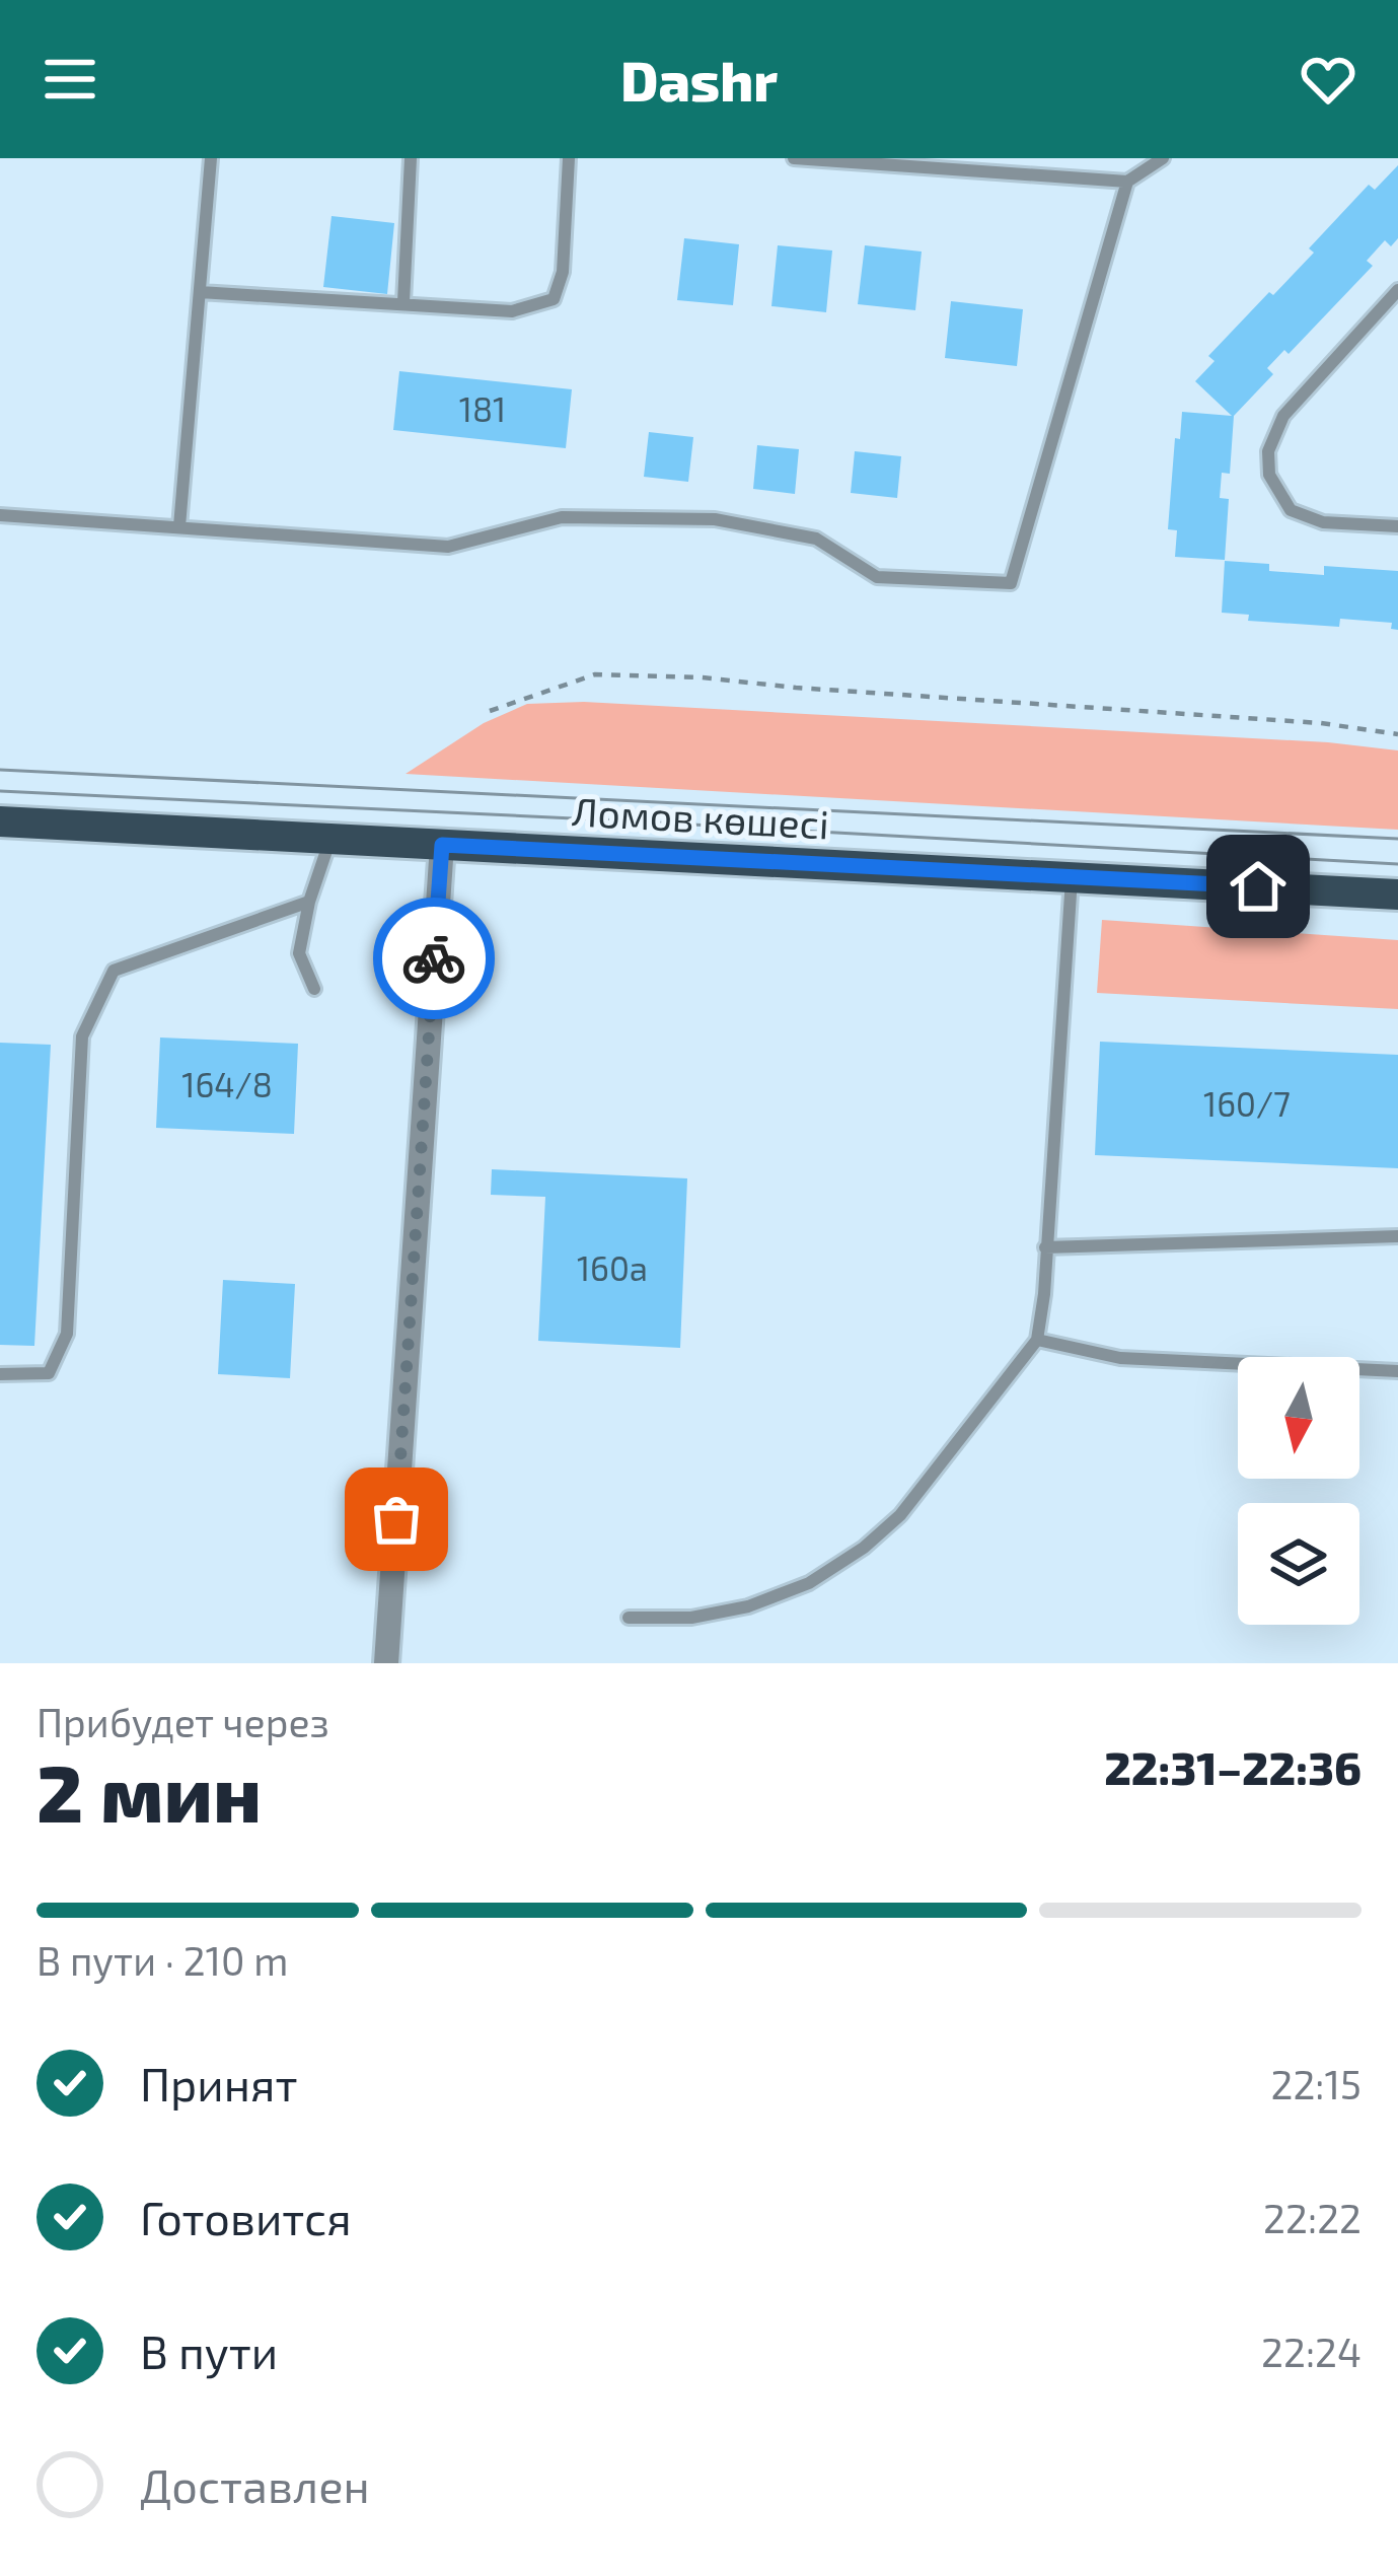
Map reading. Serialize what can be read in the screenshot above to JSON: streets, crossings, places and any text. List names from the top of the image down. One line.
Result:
{"streets":{"main road":["Ломов көшесі"]},"house_numbers":["181","164/8","160/7","160а"],"north":"bottom","page":{"header":"Dashr","heading":["2 мин","Прибудет через","22:31–22:36"],"bar":"В пути · 210 m","list":[["Принят","22:15"],["Готовится","22:22"],["В пути","22:24"],"Доставлен"]}}
